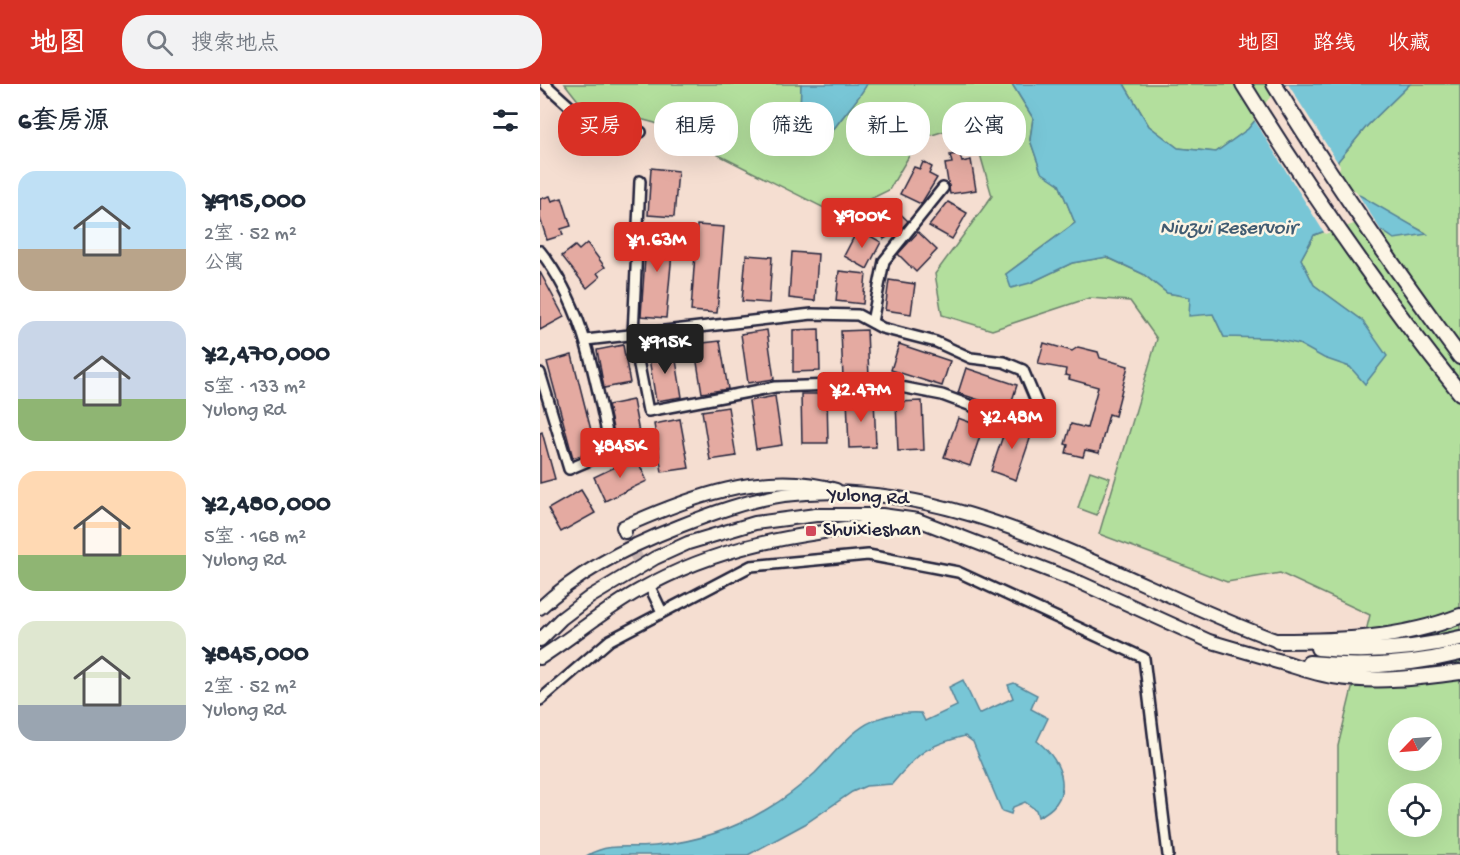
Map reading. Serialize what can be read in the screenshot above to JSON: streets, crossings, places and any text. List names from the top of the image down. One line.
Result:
{"streets":{"main road":["Yulong Rd"]},"water":["Niuzui Reservoir"],"places":{"transit":["Shuixieshan"]},"north":"bottom left","page":{"header":"地图","search":"搜索地点","nav":["地图","路线","收藏"],"heading":"6套房源","chip":["买房","租房","筛选","新上","公寓"],"list":[{"name":"¥915,000","note":"2室 · 52 m² · 公寓"},{"name":"¥2,470,000","note":"5室 · 133 m² · Yulong Rd"},{"name":"¥2,480,000","note":"5室 · 168 m² · Yulong Rd"},{"name":"¥845,000","note":"2室 · 52 m² · Yulong Rd"}],"price":["¥900K","¥1.63M","¥915K","¥2.47M","¥2.48M","¥845K"]}}
